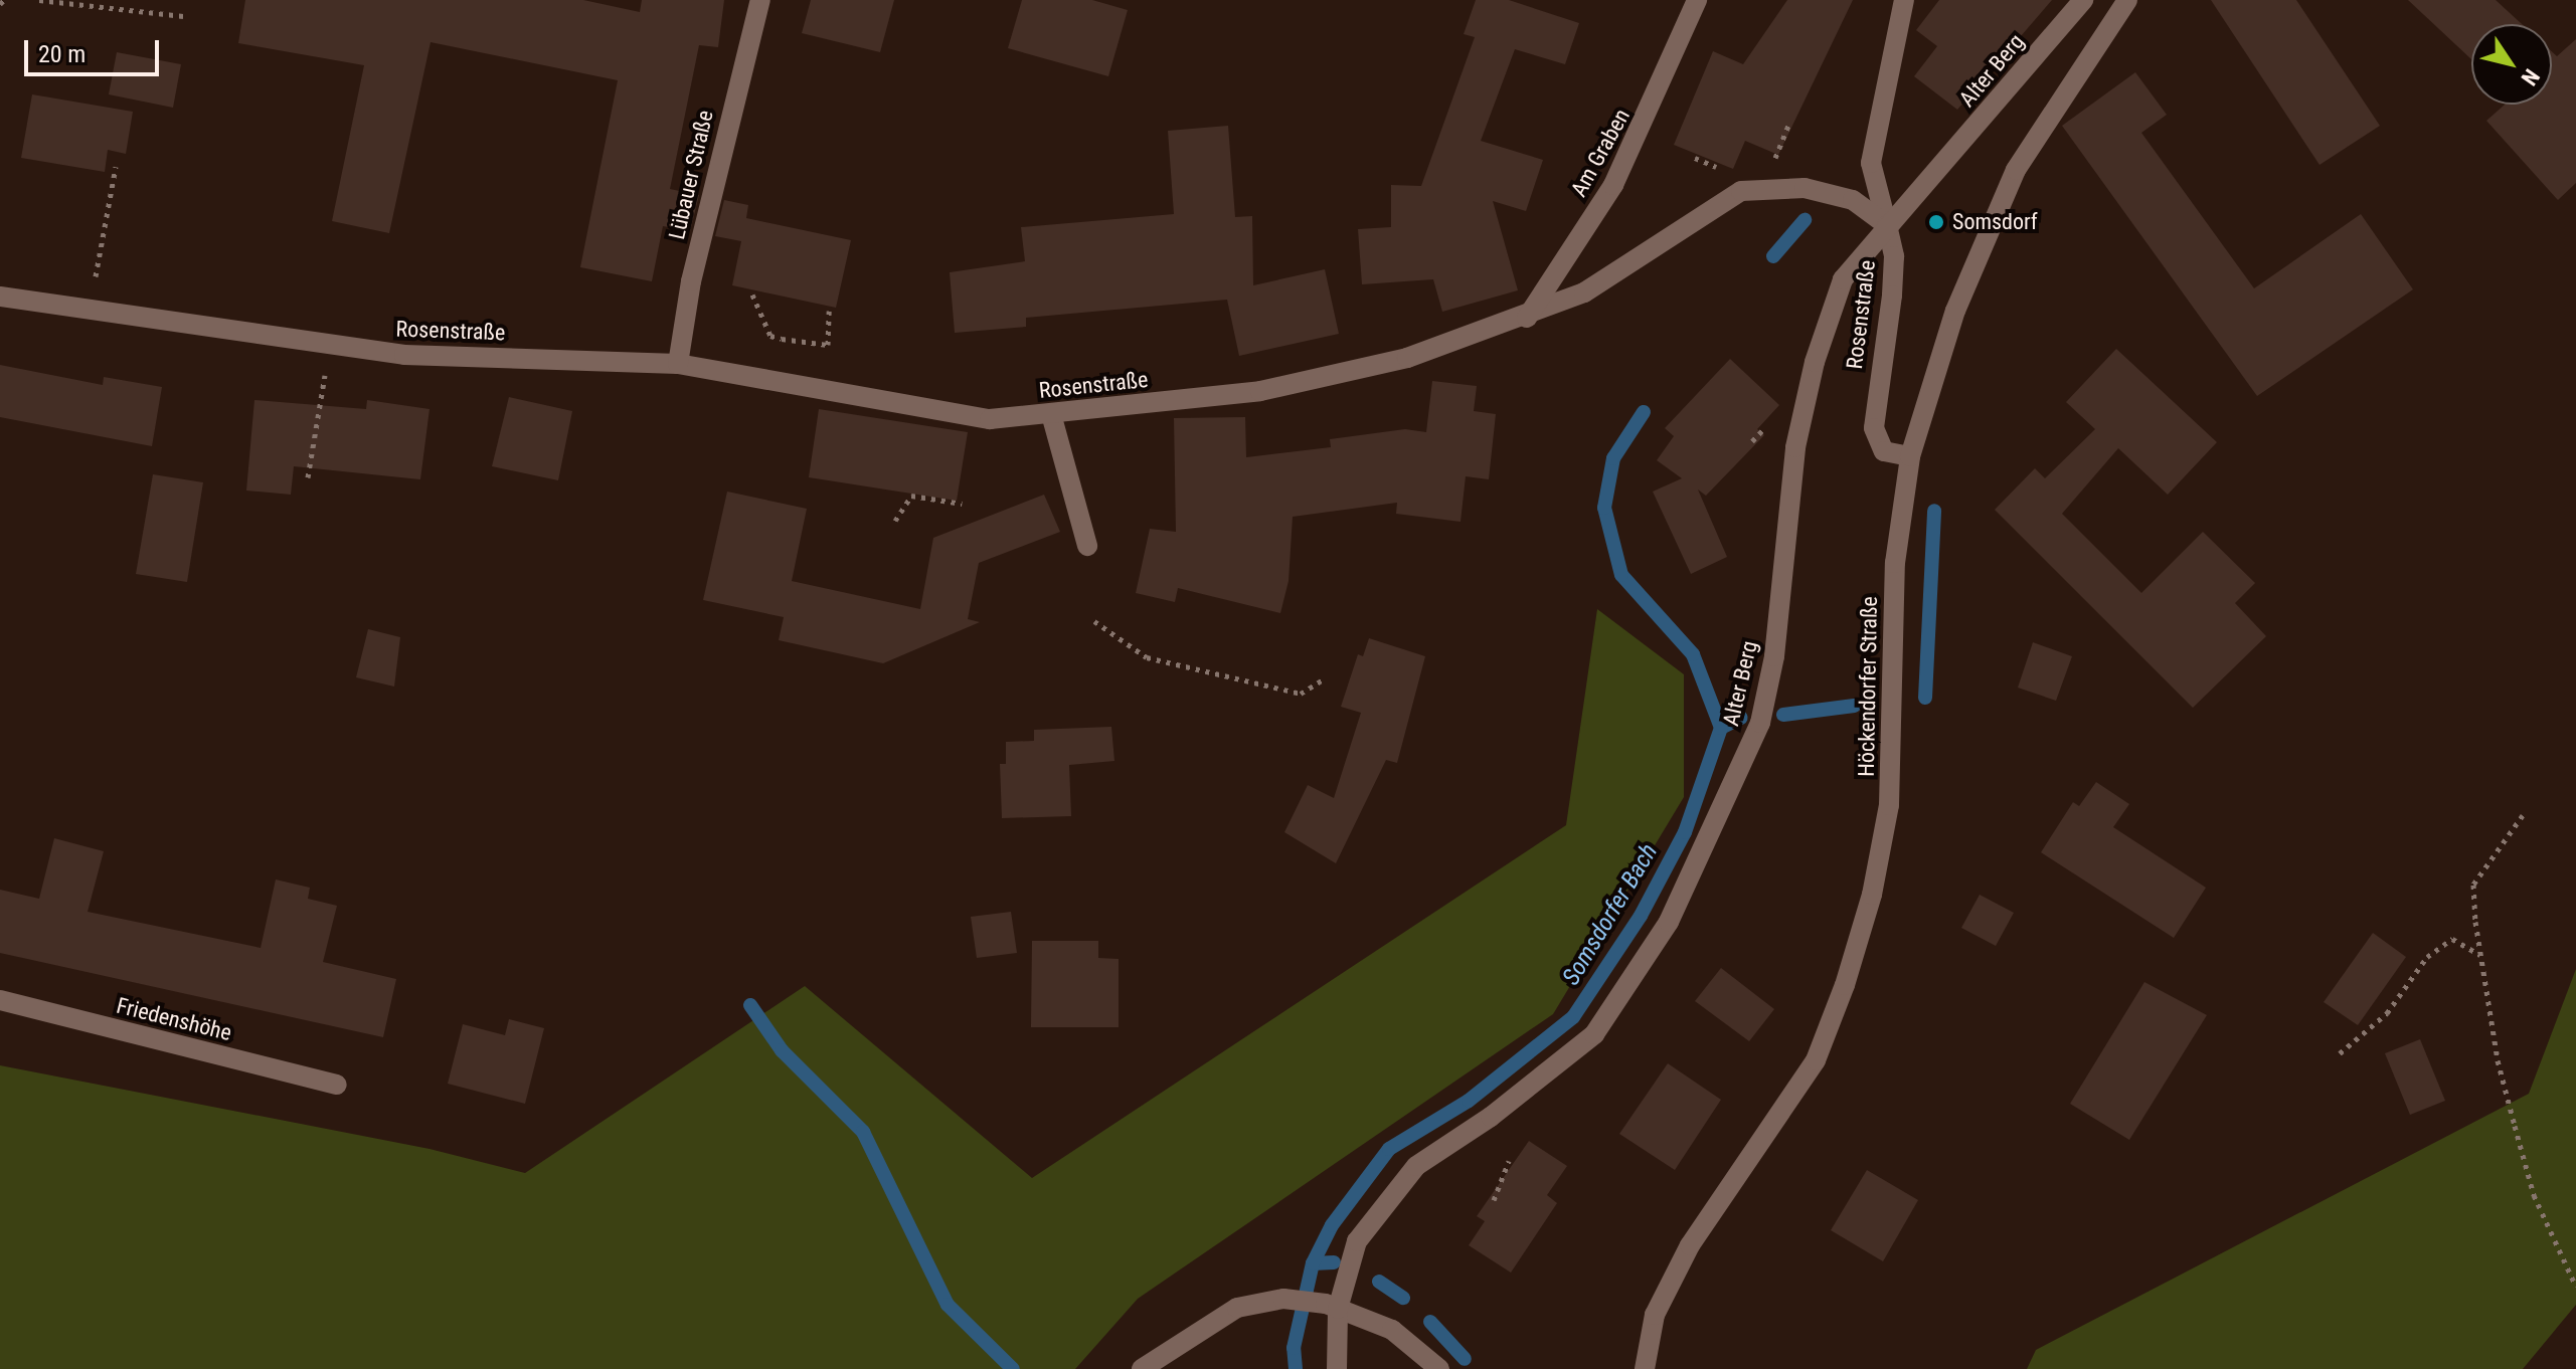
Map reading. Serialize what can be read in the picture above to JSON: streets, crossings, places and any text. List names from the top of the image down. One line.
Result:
{"streets":{"street":["Alter Berg","Am Graben","Lübauer Straße","Rosenstraße","Höckendorfer Straße","Friedenshöhe"]},"crossings":[["Alter Berg","Rosenstraße"],["Am Graben","Rosenstraße"],["Lübauer Straße","Rosenstraße"],["Rosenstraße","Höckendorfer Straße"]],"water":["Somsdorfer Bach"],"places":["Somsdorf"],"scale_bar":"20 m","north":"bottom right"}
